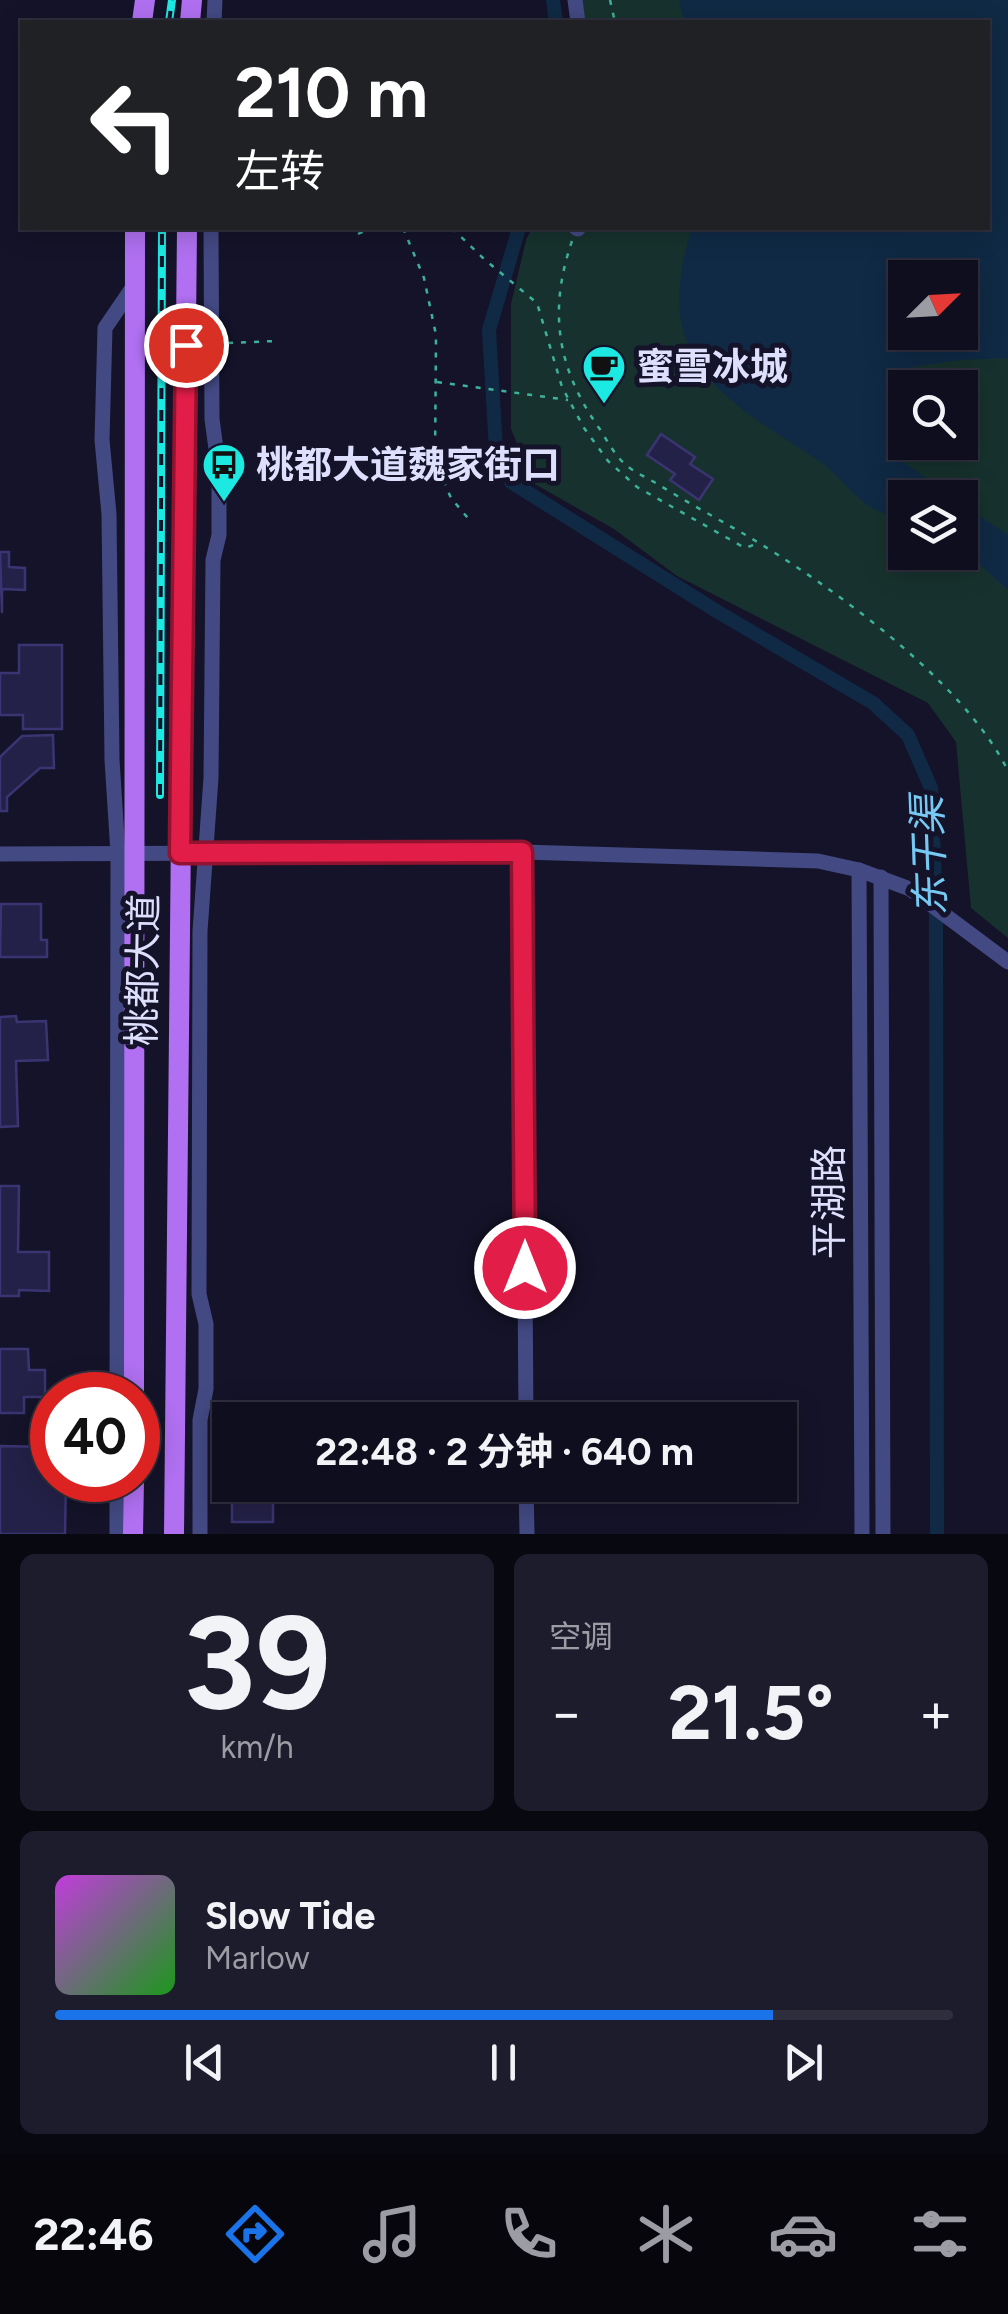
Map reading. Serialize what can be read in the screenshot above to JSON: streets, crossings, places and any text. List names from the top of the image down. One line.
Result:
{"streets":{"main road":["桃都大道"],"street":["平湖路"]},"water":["东干渠"],"places":{"cafe":["蜜雪冰城"],"bus stop":["桃都大道魏家街口"]},"north":"top right","page":{"turn":["210 m","左转"],"limit":"40","trip":"22:48 · 2 分钟 · 640 m","tile":[["39","km/h"],"空调"],"heat":["−","21.5°","+"],"song":["Slow Tide","Marlow"],"tabs":"22:46"}}
